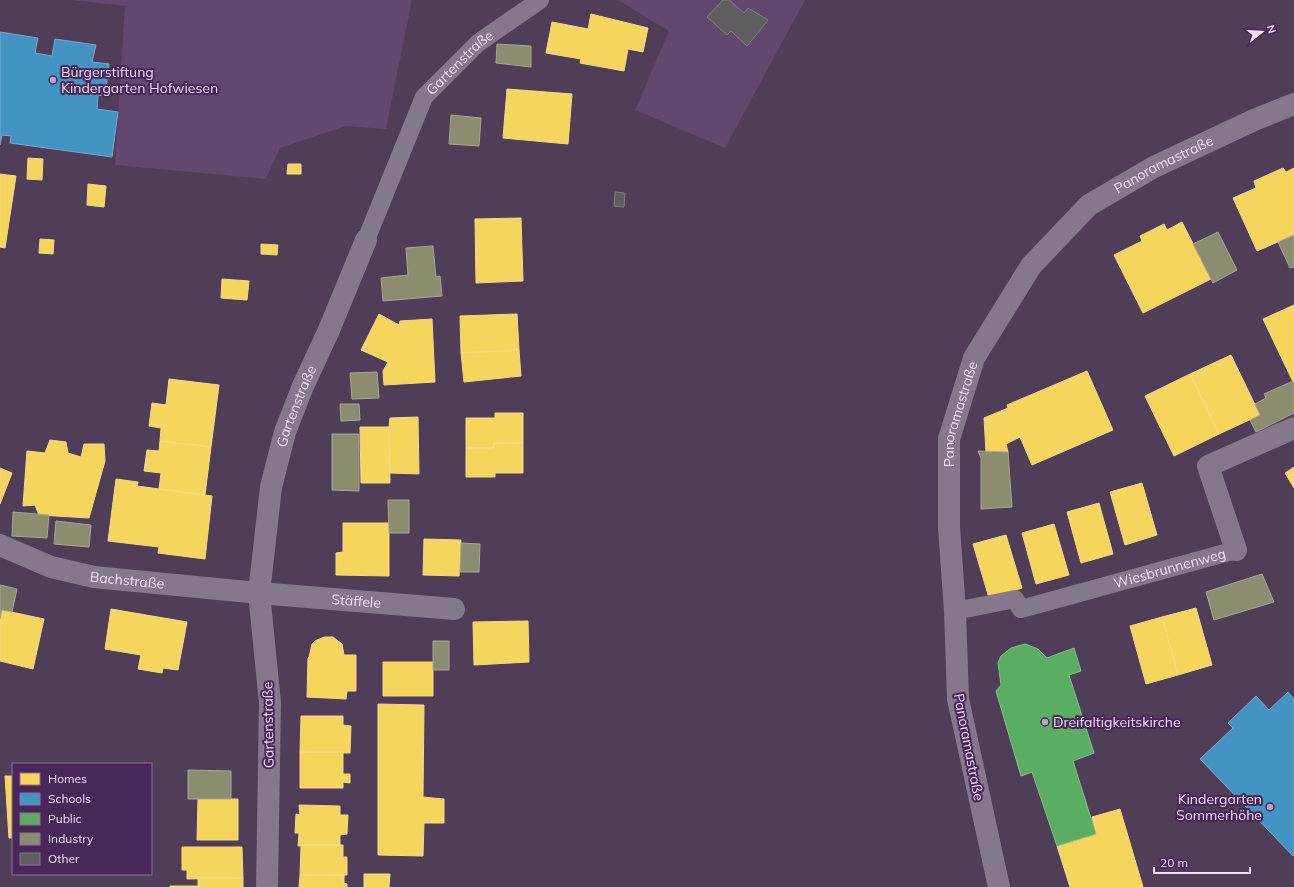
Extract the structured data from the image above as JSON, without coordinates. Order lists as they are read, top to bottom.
{
  "streets": {
    "street": [
      "Gartenstraße",
      "Panoramastraße",
      "Wiesbrunnenweg",
      "Bachstraße",
      "Stäffele"
    ]
  },
  "crossings": [
    ["Gartenstraße", "Bachstraße"],
    ["Gartenstraße", "Stäffele"],
    ["Panoramastraße", "Wiesbrunnenweg"],
    ["Bachstraße", "Stäffele"]
  ],
  "places": ["Bürgerstiftung Kindergarten Hofwiesen", "Dreifaltigkeitskirche", "Kindergarten Sommerhöhe"],
  "legend": [
    "Homes",
    "Schools",
    "Public",
    "Industry",
    "Other"
  ],
  "scale_bar": "20 m",
  "north": "right"
}
